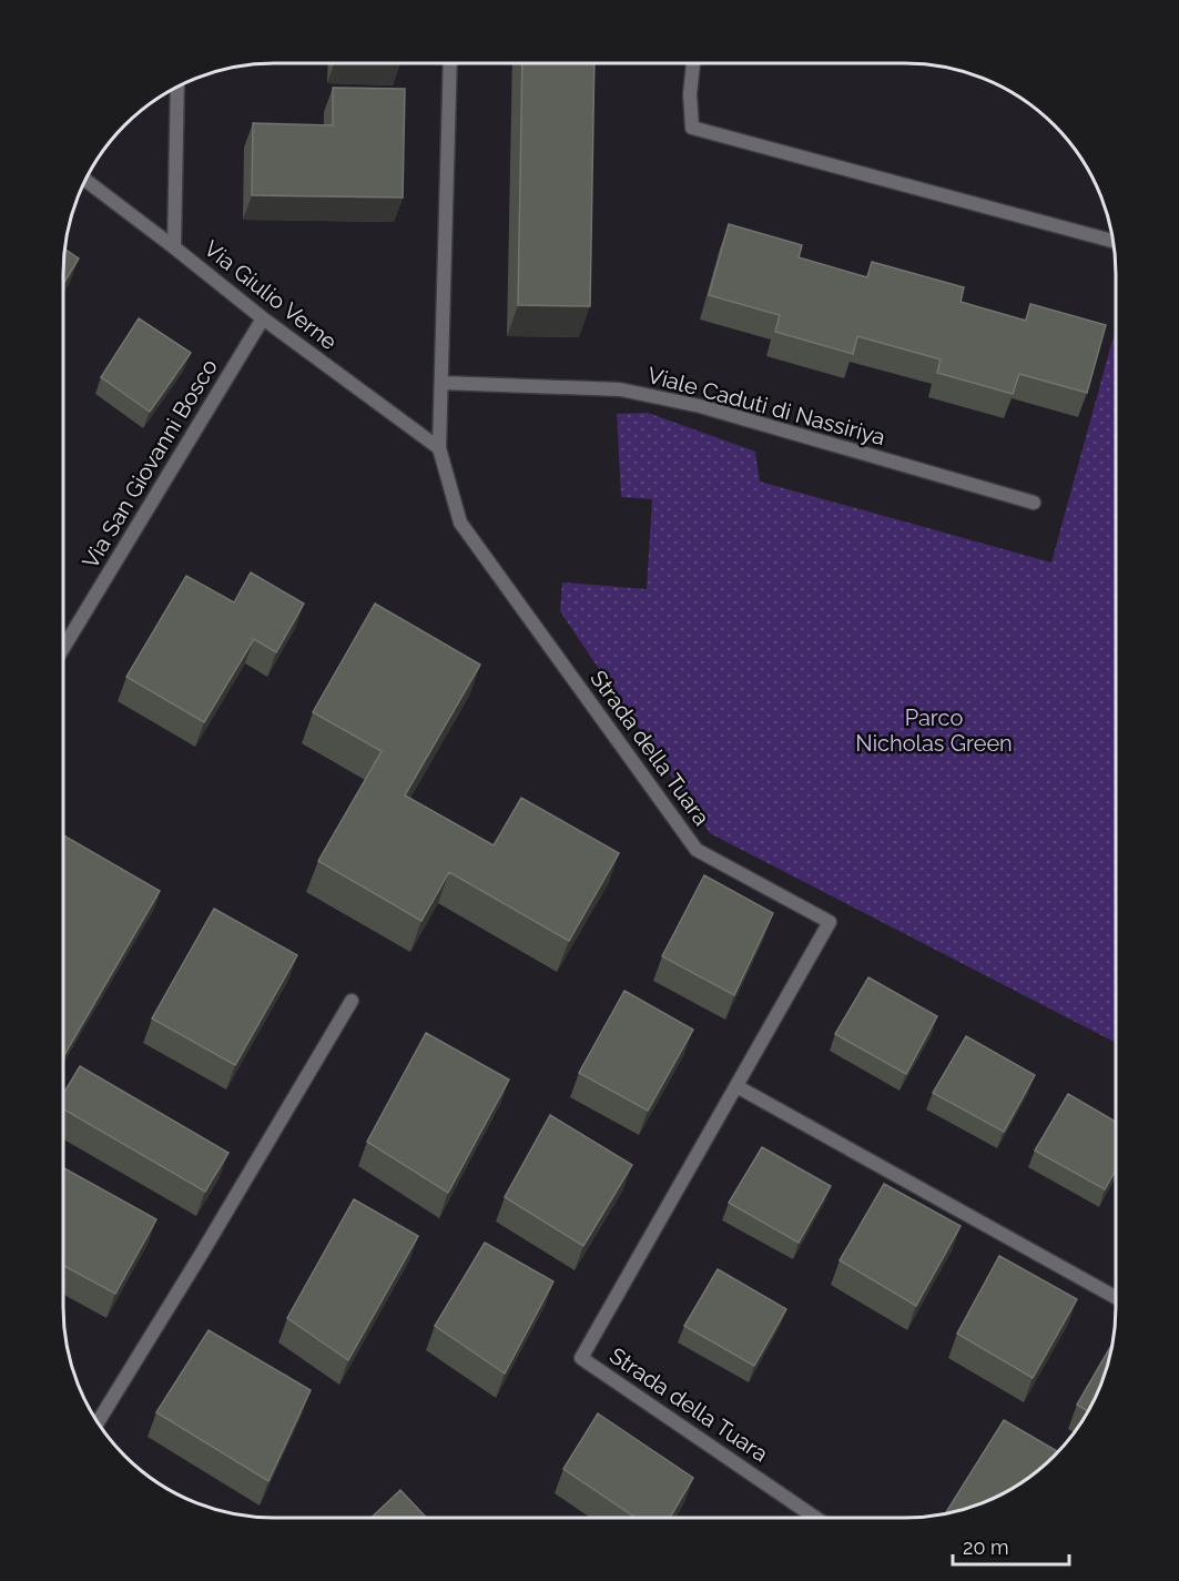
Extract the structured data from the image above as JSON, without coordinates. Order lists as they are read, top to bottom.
{
  "streets": {
    "street": [
      "Via Giulio Verne",
      "Viale Caduti di Nassiriya",
      "Via San Giovanni Bosco",
      "Strada della Tuara"
    ]
  },
  "crossings": [
    ["Via Giulio Verne", "Via San Giovanni Bosco"],
    ["Via Giulio Verne", "Strada della Tuara"]
  ],
  "parks": ["Parco Nicholas Green"],
  "scale_bar": "20 m"
}
